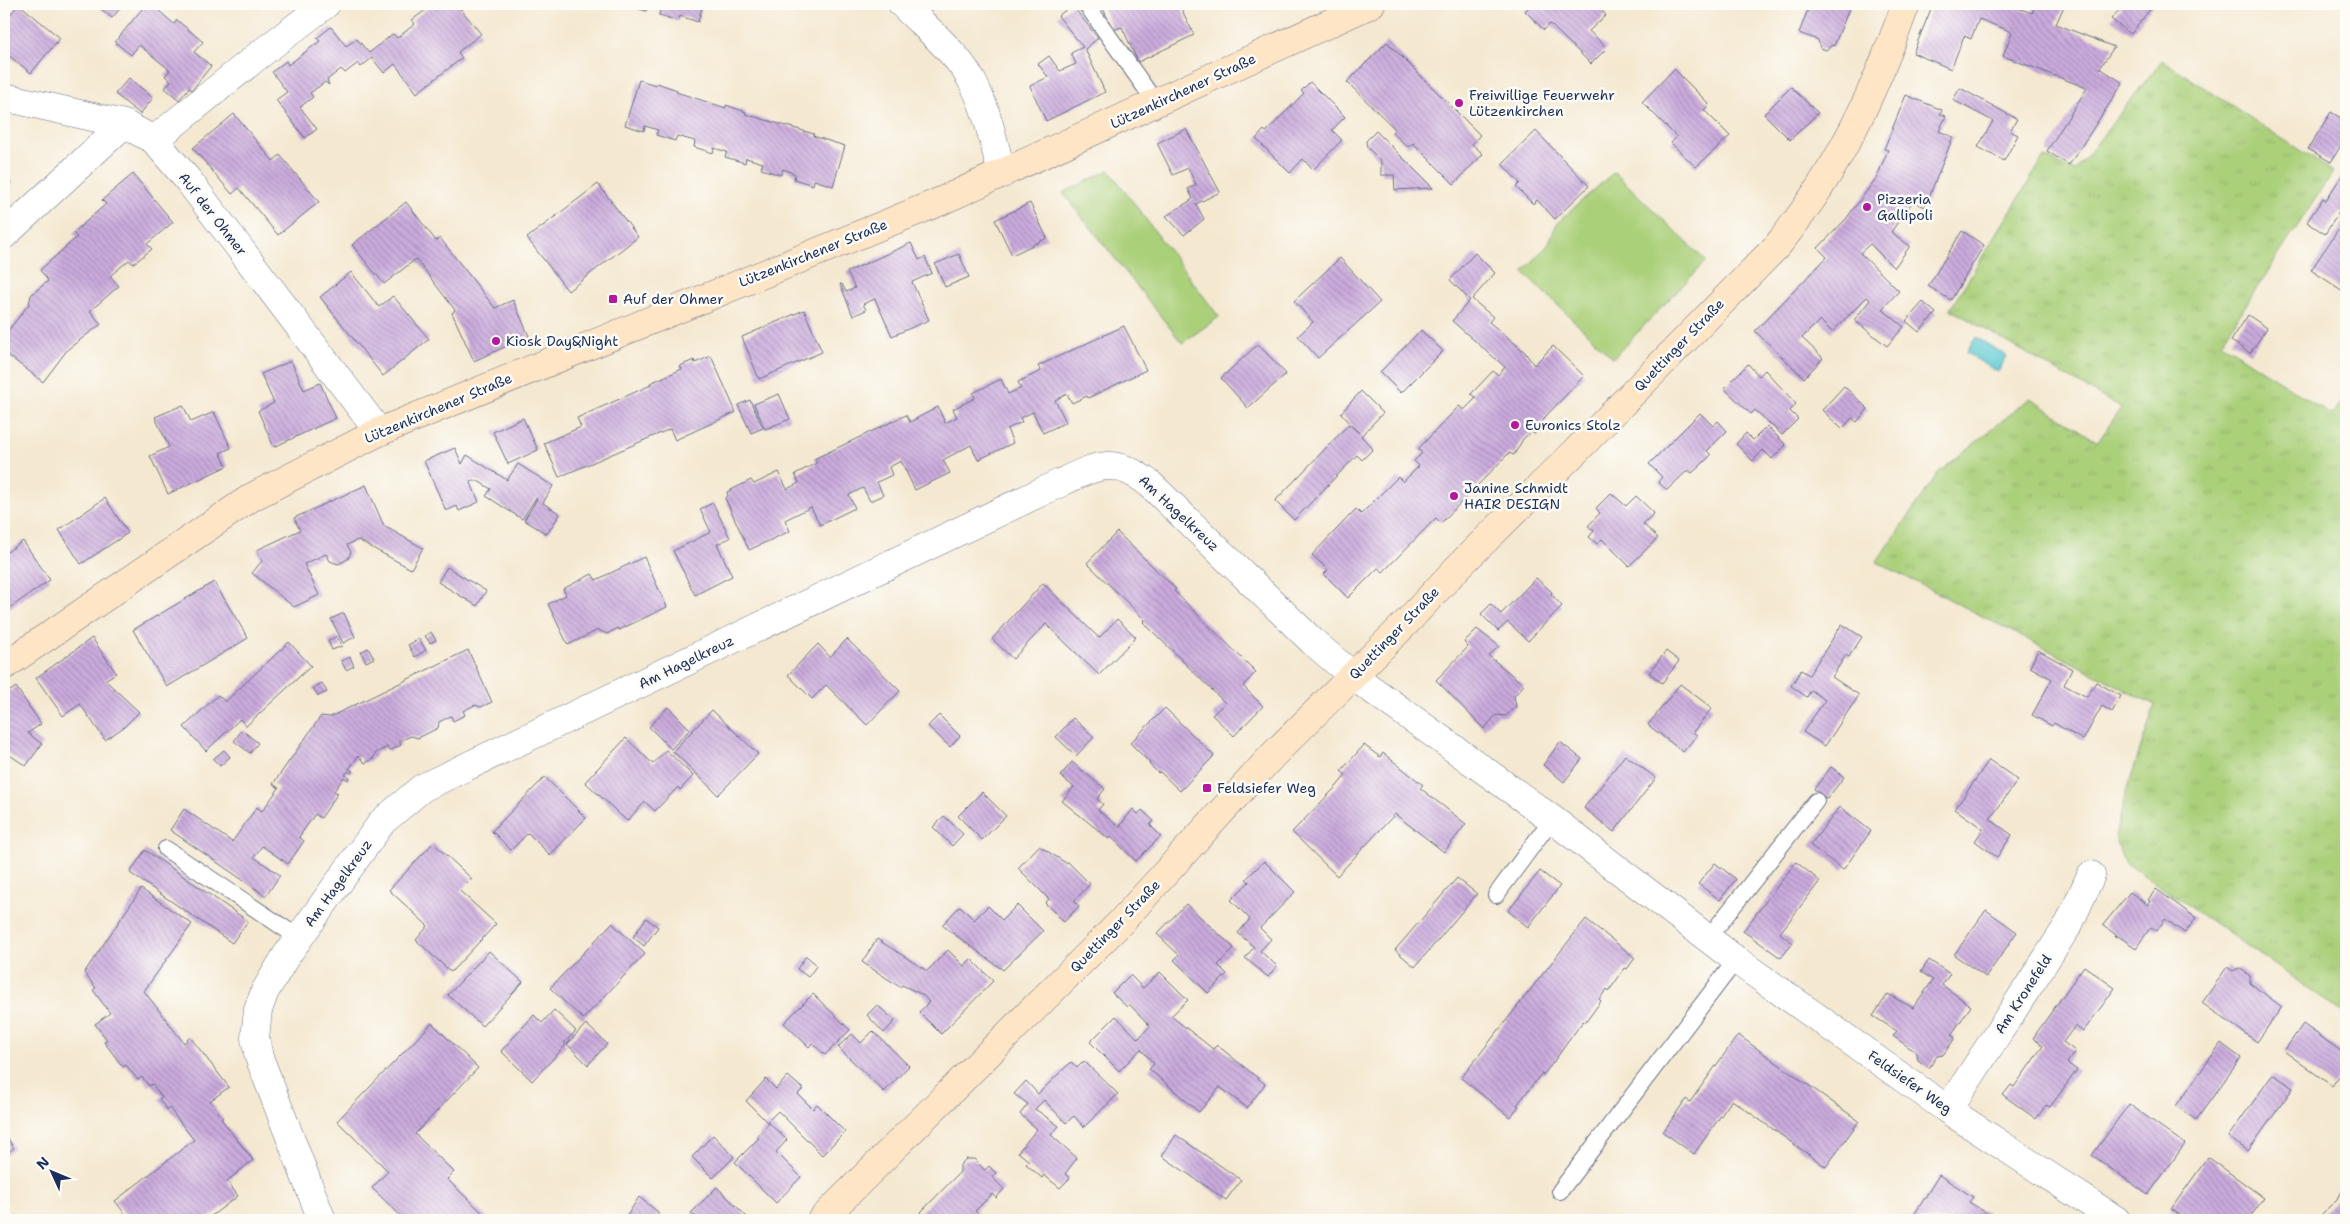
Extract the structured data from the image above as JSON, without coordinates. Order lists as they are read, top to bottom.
{
  "streets": {
    "street": [
      "Lützenkirchener Straße",
      "Auf der Ohmer",
      "Quettinger Straße",
      "Am Hagelkreuz",
      "Am Kronefeld",
      "Feldsiefer Weg"
    ]
  },
  "crossings": [
    ["Lützenkirchener Straße", "Auf der Ohmer"],
    ["Quettinger Straße", "Am Hagelkreuz"],
    ["Quettinger Straße", "Feldsiefer Weg"],
    ["Am Hagelkreuz", "Feldsiefer Weg"],
    ["Am Kronefeld", "Feldsiefer Weg"]
  ],
  "places": {
    "other": [
      "Freiwillige Feuerwehr Lützenkirchen",
      "Pizzeria Gallipoli",
      "Kiosk Day&Night",
      "Euronics Stolz",
      "Janine Schmidt HAIR DESIGN"
    ],
    "transit": ["Auf der Ohmer", "Feldsiefer Weg"]
  },
  "north": "top left"
}
